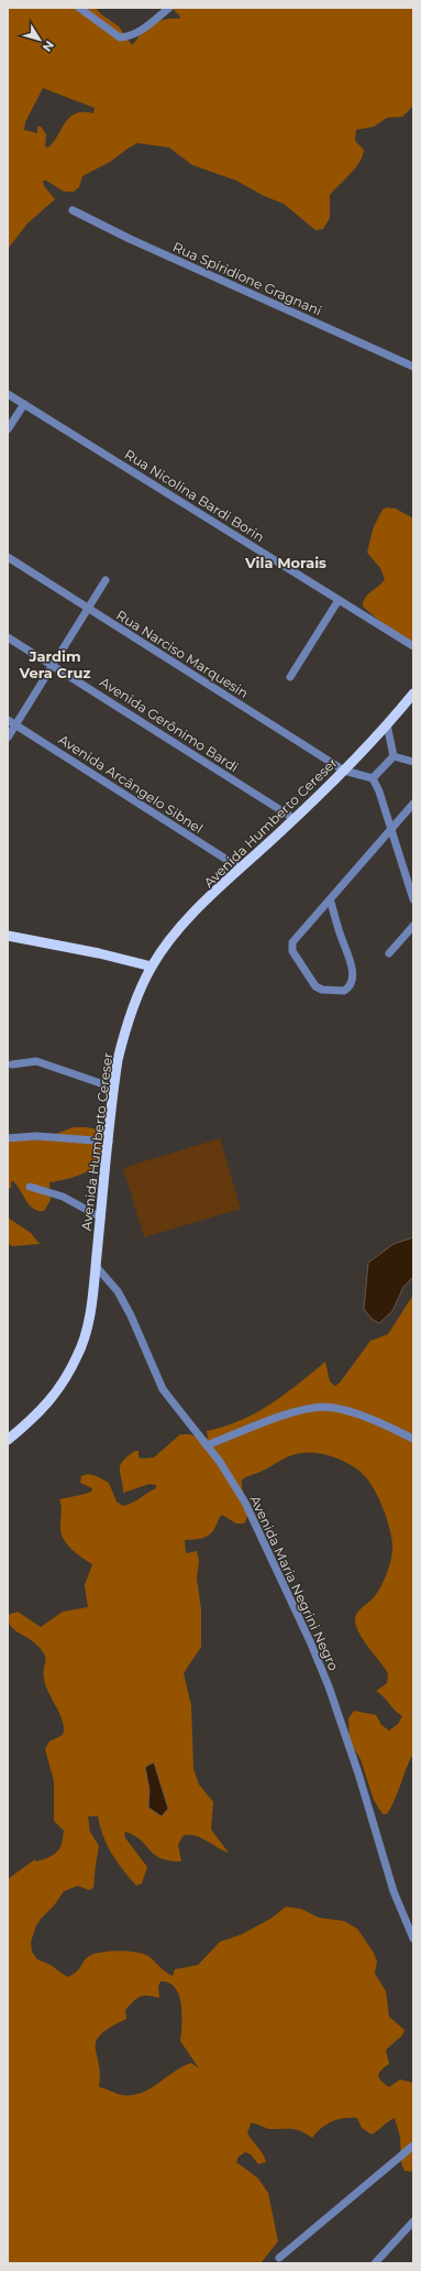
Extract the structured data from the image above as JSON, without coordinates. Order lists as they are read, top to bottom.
{
  "streets": {
    "main road": ["Avenida Humberto Cereser"],
    "street": [
      "Rua Spiridione Gragnani",
      "Rua Nicolina Bardi Borin",
      "Rua Narciso Marquesin",
      "Avenida Gerônimo Bardi",
      "Avenida Arcângelo Sibnel",
      "Avenida Maria Negrini Negro"
    ]
  },
  "crossings": [
    ["Rua Narciso Marquesin", "Avenida Humberto Cereser"],
    ["Avenida Gerônimo Bardi", "Avenida Humberto Cereser"],
    ["Avenida Arcângelo Sibnel", "Avenida Humberto Cereser"],
    ["Avenida Humberto Cereser", "Avenida Maria Negrini Negro"]
  ],
  "districts": ["Vila Morais", "Jardim Vera Cruz"],
  "north": "bottom right"
}
